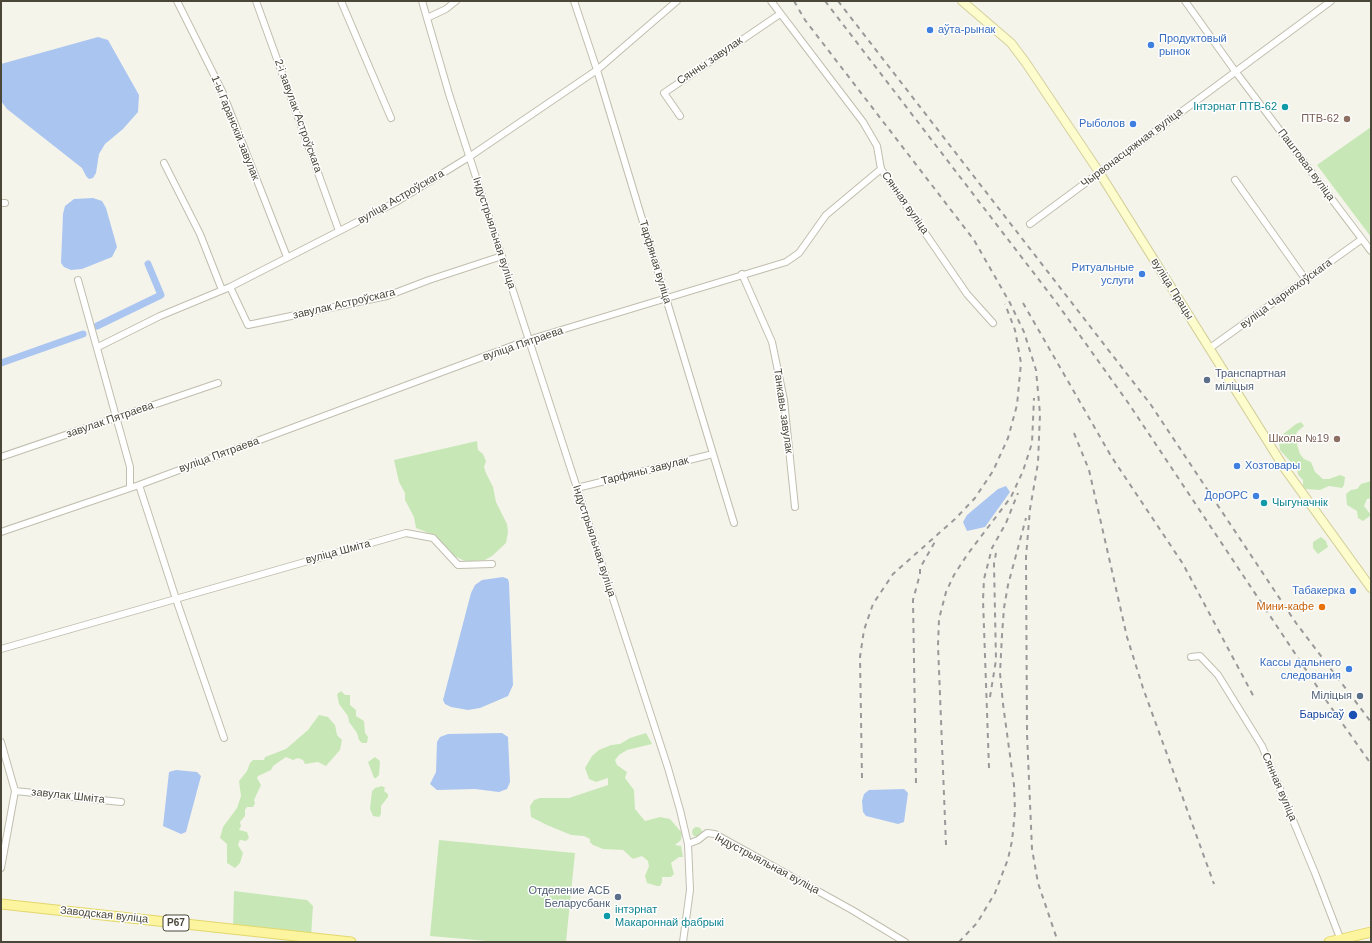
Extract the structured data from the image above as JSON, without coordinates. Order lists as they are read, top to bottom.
{
  "streets": {
    "main road": ["вуліца Працы", "Заводская вуліца", "Р67"],
    "street": [
      "Сянны завулак",
      "2-і завулак Астроўскага",
      "1-ы Гаранскій завулак",
      "Чырвонасцяжная вуліца",
      "Паштовая вуліца",
      "вуліца Астроўскага",
      "Сянная вуліца",
      "Індустрыяльная вуліца",
      "Тарфяная вуліца",
      "вуліца Чарняхоўскага",
      "завулак Астроўскага",
      "вуліца Пятраева",
      "Танкавы завулак",
      "завулак Пятраева",
      "Тарфяны завулак",
      "вуліца Шміта",
      "завулак Шміта"
    ]
  },
  "crossings": [
    ["Сянны завулак", "Сянная вуліца"],
    ["2-і завулак Астроўскага", "вуліца Астроўскага"],
    ["1-ы Гаранскій завулак", "вуліца Астроўскага"],
    ["Чырвонасцяжная вуліца", "Паштовая вуліца"],
    ["Чырвонасцяжная вуліца", "вуліца Працы"],
    ["Паштовая вуліца", "вуліца Чарняхоўскага"],
    ["вуліца Астроўскага", "Індустрыяльная вуліца"],
    ["вуліца Астроўскага", "Тарфяная вуліца"],
    ["вуліца Астроўскага", "завулак Астроўскага"],
    ["Сянная вуліца", "вуліца Пятраева"],
    ["Індустрыяльная вуліца", "завулак Астроўскага"],
    ["Індустрыяльная вуліца", "вуліца Пятраева"],
    ["Індустрыяльная вуліца", "Тарфяны завулак"],
    ["Тарфяная вуліца", "вуліца Пятраева"],
    ["Тарфяная вуліца", "Тарфяны завулак"],
    ["вуліца Працы", "вуліца Чарняхоўскага"],
    ["вуліца Пятраева", "Танкавы завулак"]
  ],
  "places": [
    "аўта-рынак",
    "Продуктовый рынок",
    "Інтэрнат ПТВ-62",
    "ПТВ-62",
    "Рыболов",
    "Ритуальные услуги",
    "Транспартная міліцыя",
    "Школа №19",
    "Хозтовары",
    "ДорОРС",
    "Чыгуначнік",
    "Табакерка",
    "Мини-кафе",
    "Кассы дальнего следования",
    "Міліцыя",
    "Барысаў",
    "Отделение АСБ Беларусбанк",
    "інтэрнат Макароннай фабрыкі"
  ]
}
